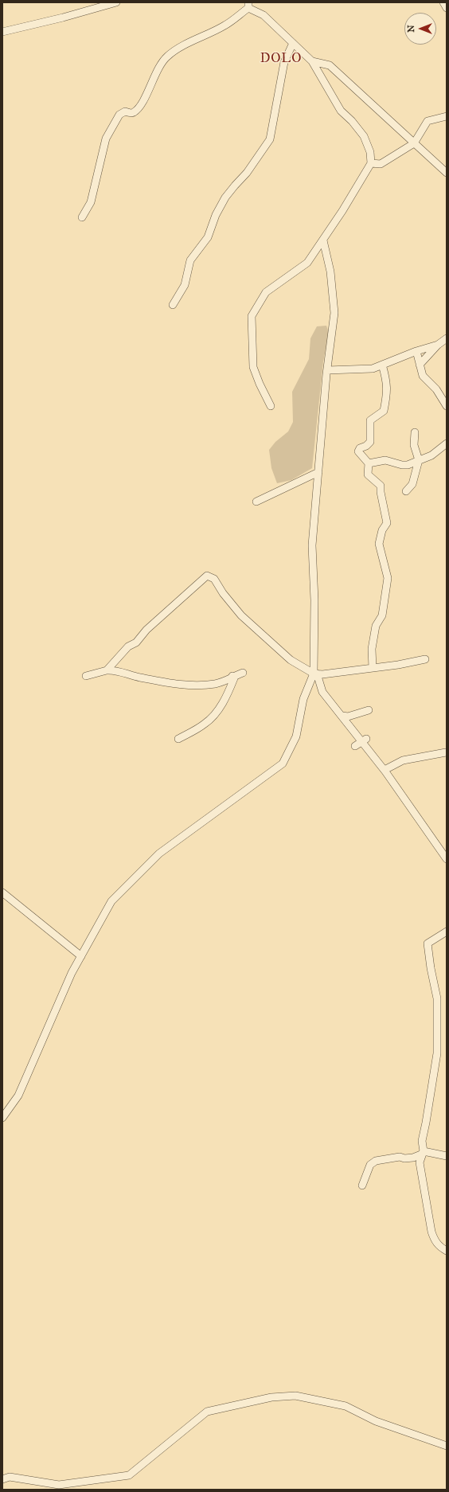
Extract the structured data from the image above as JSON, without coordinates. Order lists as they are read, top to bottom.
{
  "districts": ["DOLO"],
  "north": "left"
}
